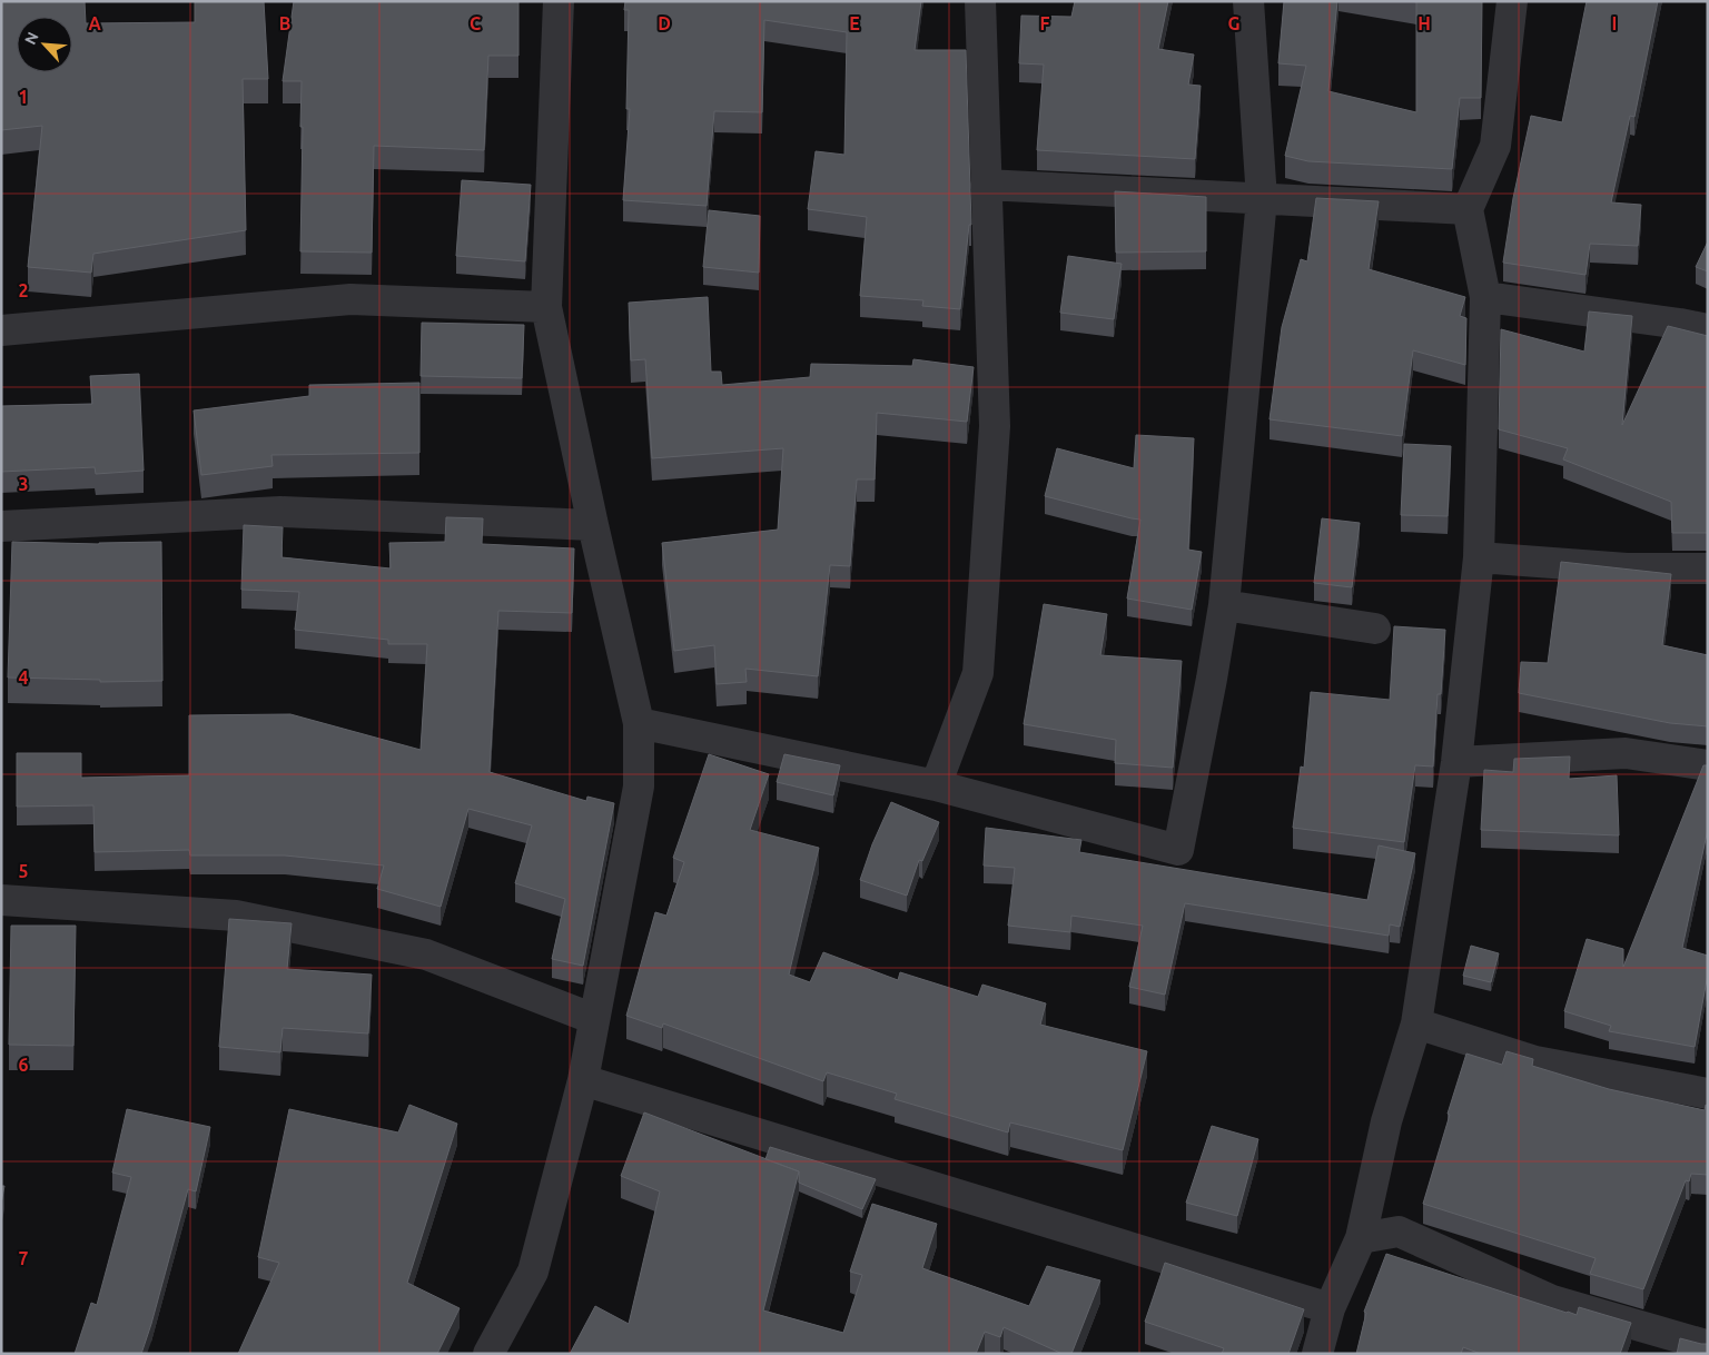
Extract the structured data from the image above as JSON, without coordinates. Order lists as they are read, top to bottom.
{
  "north": "top left",
  "grid": {
    "columns": [
      "A",
      "B",
      "C",
      "D",
      "E",
      "F",
      "G",
      "H",
      "I"
    ],
    "rows": [
      "1",
      "2",
      "3",
      "4",
      "5",
      "6",
      "7"
    ]
  }
}
